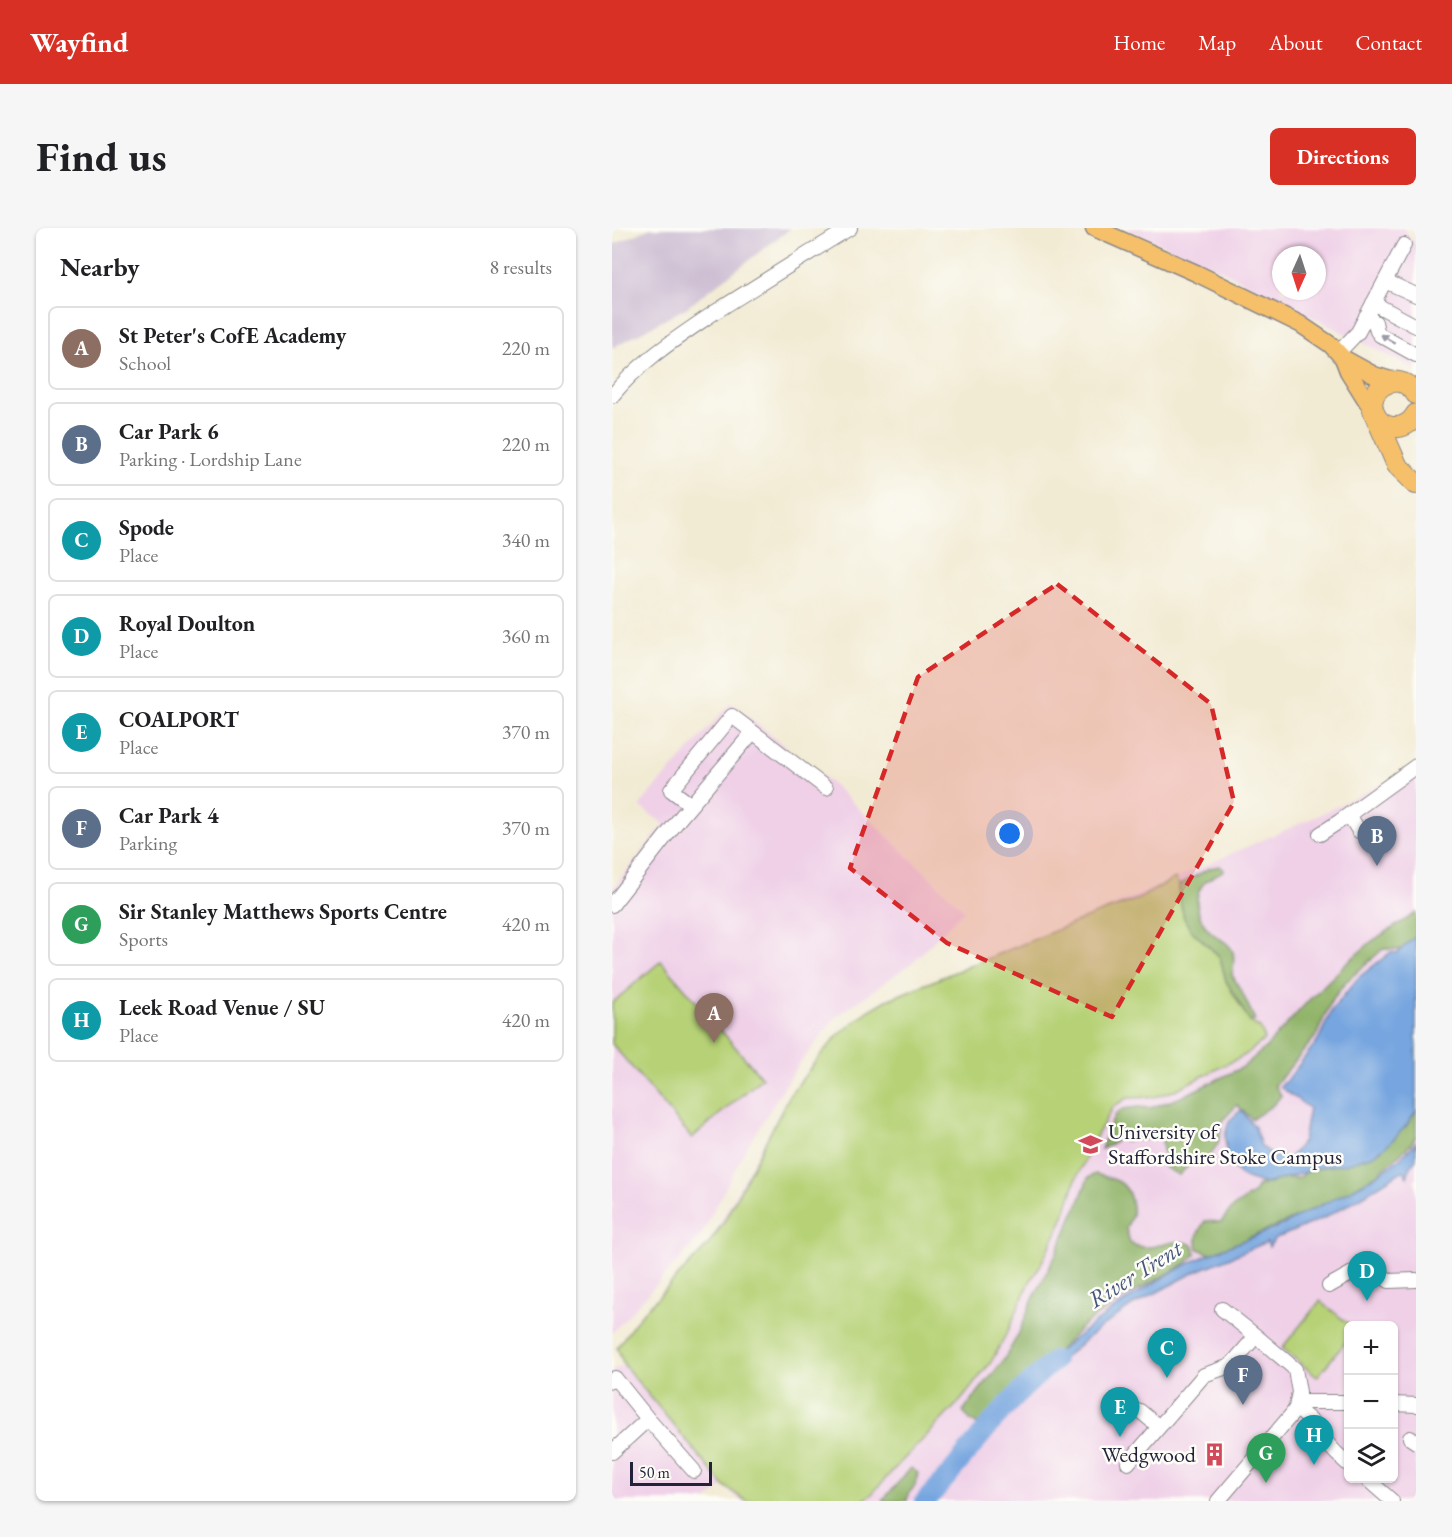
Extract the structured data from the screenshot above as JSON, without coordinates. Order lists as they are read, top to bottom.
{
  "water": ["River Trent"],
  "places": {
    "school or university": ["University of Staffordshire Stoke Campus"],
    "building": ["Wedgwood"]
  },
  "scale_bar": "50 m",
  "north": "bottom",
  "page": {
    "header": "Wayfind",
    "nav": [
      "Home",
      "Map",
      "About",
      "Contact"
    ],
    "buttons": "Directions",
    "title": "Find us",
    "heading": ["Nearby", "8 results"],
    "list": [
      {
        "mark": "A",
        "name": "St Peter's CofE Academy",
        "note": "School",
        "value": "220 m"
      },
      {
        "mark": "B",
        "name": "Car Park 6",
        "note": "Parking · Lordship Lane",
        "value": "220 m"
      },
      {
        "mark": "C",
        "name": "Spode",
        "note": "Place",
        "value": "340 m"
      },
      {
        "mark": "D",
        "name": "Royal Doulton",
        "note": "Place",
        "value": "360 m"
      },
      {
        "mark": "E",
        "name": "COALPORT",
        "note": "Place",
        "value": "370 m"
      },
      {
        "mark": "F",
        "name": "Car Park 4",
        "note": "Parking",
        "value": "370 m"
      },
      {
        "mark": "G",
        "name": "Sir Stanley Matthews Sports Centre",
        "note": "Sports",
        "value": "420 m"
      },
      {
        "mark": "H",
        "name": "Leek Road Venue / SU",
        "note": "Place",
        "value": "420 m"
      }
    ],
    "pins": [
      "B",
      "A",
      "D",
      "C",
      "F",
      "E",
      "H",
      "G"
    ],
    "map_buttons": ["+", "−"],
    "scale": "50 m"
  }
}
